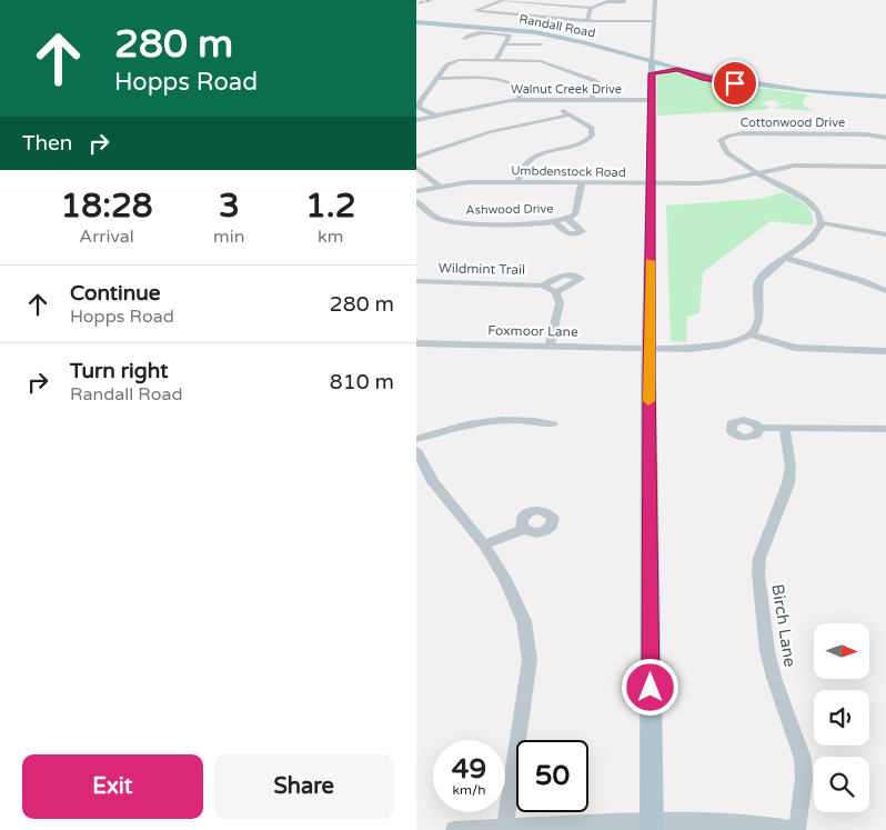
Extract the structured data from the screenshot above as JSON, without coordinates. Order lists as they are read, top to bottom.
{
  "streets": {
    "main road": ["Randall Road"],
    "street": [
      "Walnut Creek Drive",
      "Cottonwood Drive",
      "Umbdenstock Road",
      "Ashwood Drive",
      "Wildmint Trail",
      "Foxmoor Lane",
      "Birch Lane"
    ]
  },
  "crossings": [
    ["Cottonwood Drive", "Umbdenstock Road"],
    ["Umbdenstock Road", "Ashwood Drive"]
  ],
  "north": "right",
  "page": {
    "turn": ["280 m", "Hopps Road"],
    "then": "Then",
    "eta": [
      "18:28",
      "Arrival",
      "3",
      "min",
      "1.2",
      "km"
    ],
    "list": [
      {
        "name": "Continue",
        "note": "Hopps Road",
        "value": "280 m"
      },
      {
        "name": "Turn right",
        "note": "Randall Road",
        "value": "810 m"
      }
    ],
    "speed": "49 km/h",
    "limit": "50",
    "buttons": ["Exit", "Share"]
  }
}
